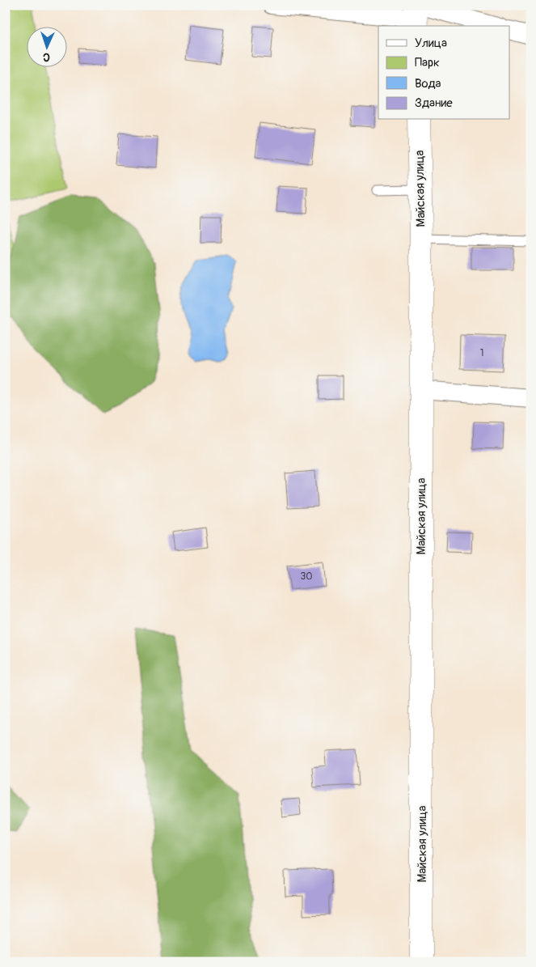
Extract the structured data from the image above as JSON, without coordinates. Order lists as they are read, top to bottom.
{
  "streets": {
    "street": ["Майская улица"]
  },
  "house_numbers": ["1", "30"],
  "legend": [
    "Улица",
    "Парк",
    "Вода",
    "Здание"
  ],
  "north": "bottom"
}
